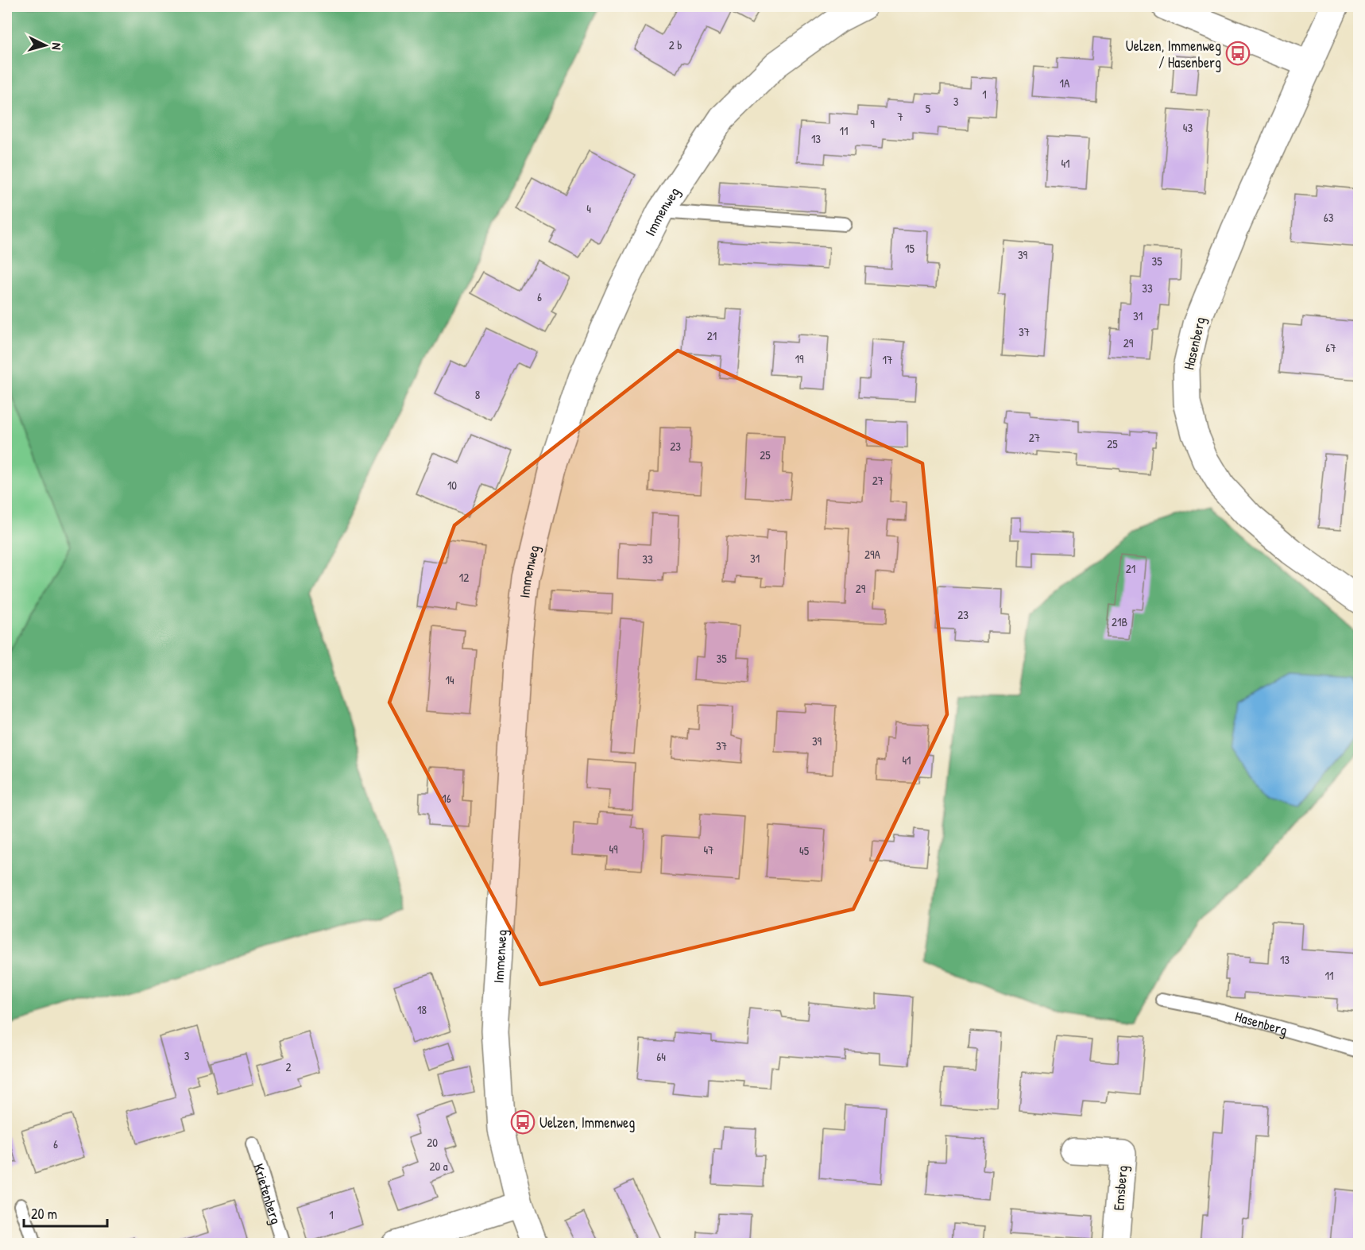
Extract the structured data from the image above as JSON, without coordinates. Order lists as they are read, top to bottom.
{
  "streets": {
    "street": ["Immenweg", "Hasenberg", "Emsberg"],
    "lane": ["Krietenberg"]
  },
  "places": {
    "bus stop": ["Uelzen, Immenweg / Hasenberg", "Uelzen, Immenweg"]
  },
  "house_numbers": [
    "2 b",
    "1A",
    "1",
    "3",
    "5",
    "7",
    "9",
    "43",
    "11",
    "13",
    "41",
    "4",
    "63",
    "15",
    "39",
    "35",
    "33",
    "6",
    "31",
    "37",
    "21",
    "29",
    "67",
    "19",
    "17",
    "8",
    "27",
    "25",
    "23",
    "25",
    "27",
    "10",
    "29A",
    "31",
    "33",
    "21",
    "12",
    "29",
    "23",
    "21B",
    "35",
    "14",
    "39",
    "37",
    "41",
    "16",
    "49",
    "47",
    "45",
    "13",
    "11",
    "18",
    "3",
    "64",
    "2",
    "20",
    "6",
    "20 a",
    "1"
  ],
  "scale_bar": "20 m",
  "north": "right"
}
